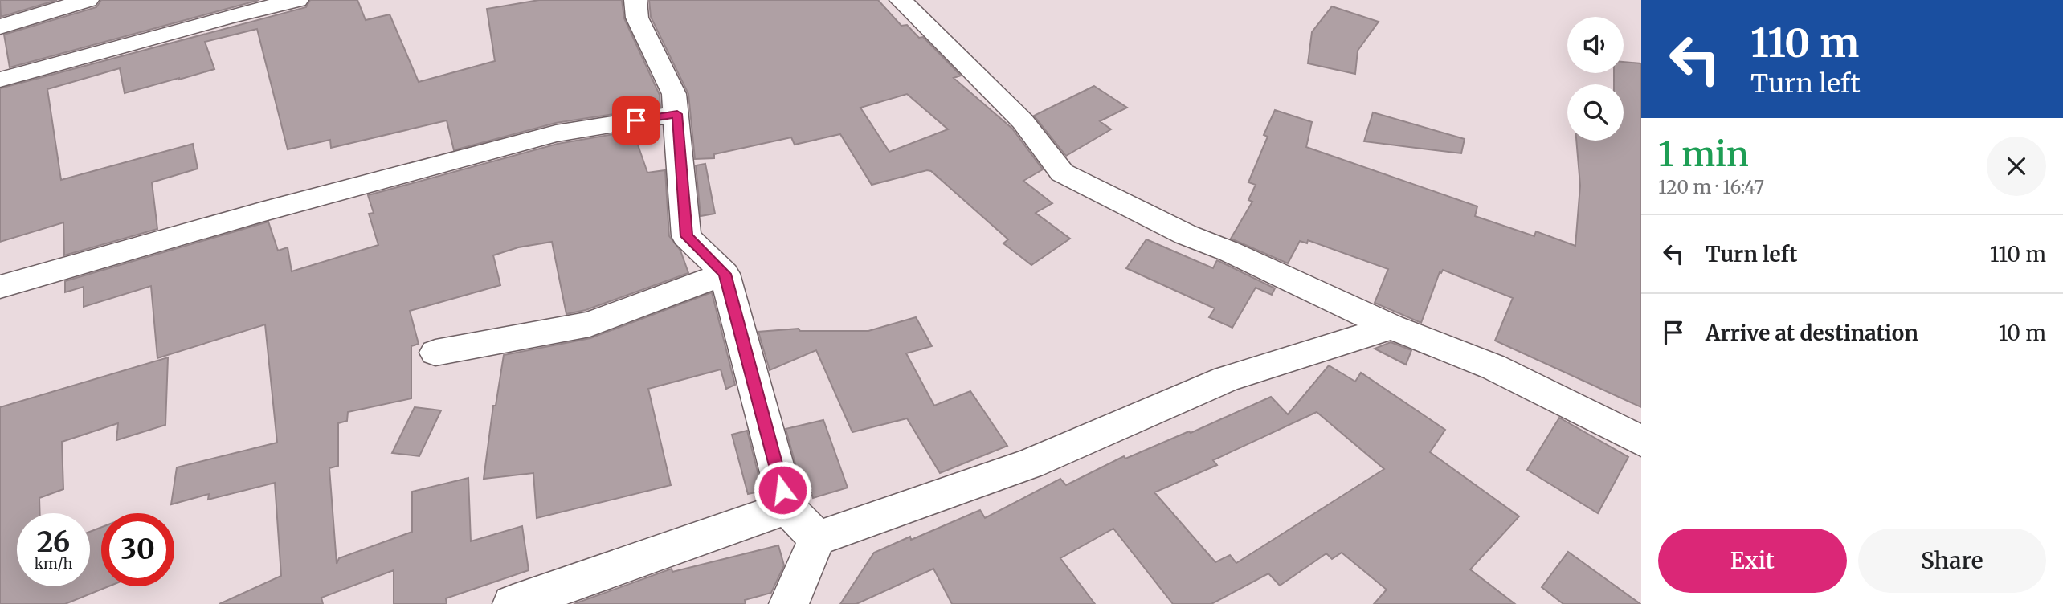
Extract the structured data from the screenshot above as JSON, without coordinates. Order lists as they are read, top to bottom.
{
  "page": {
    "turn": ["110 m", "Turn left"],
    "heading": ["1 min", "120 m · 16:47"],
    "list": [
      {
        "name": "Turn left",
        "value": "110 m"
      },
      {
        "name": "Arrive at destination",
        "value": "10 m"
      }
    ],
    "speed": "26 km/h",
    "limit": "30",
    "buttons": ["Exit", "Share"]
  }
}
